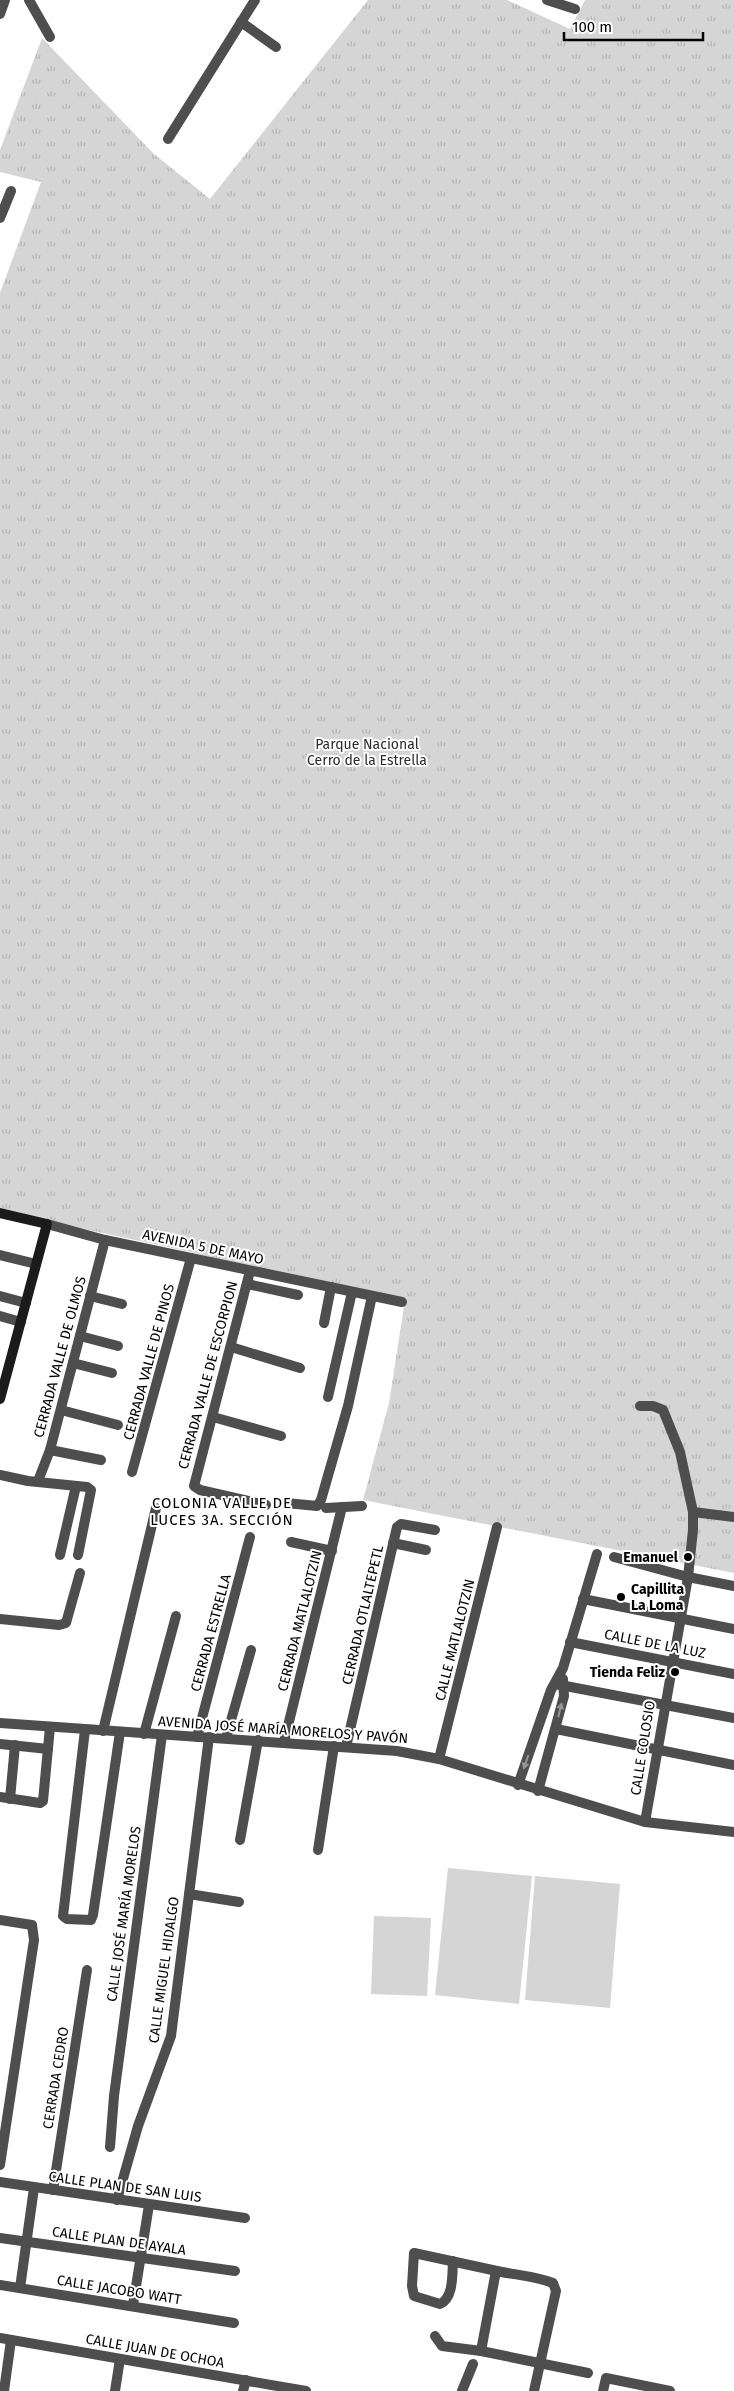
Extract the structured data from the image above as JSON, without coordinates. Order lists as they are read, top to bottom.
{
  "streets": {
    "street": [
      "AVENIDA 5 DE MAYO",
      "CERRADA VALLE DE OLMOS",
      "CERRADA VALLE DE PINOS",
      "CERRADA VALLE DE ESCORPION",
      "CERRADA OTLALTEPETL",
      "CERRADA MATLALOTZIN",
      "CERRADA ESTRELLA",
      "CALLE MATLALOTZIN",
      "CALLE DE LA LUZ",
      "AVENIDA JOSÉ MARÍA MORELOS Y PAVÓN",
      "CALLE COLOSIO",
      "CALLE JOSÉ MARÍA MORELOS",
      "CALLE MIGUEL HIDALGO",
      "CERRADA CEDRO",
      "CALLE PLAN DE SAN LUIS",
      "CALLE PLAN DE AYALA",
      "CALLE JACOBO WATT",
      "CALLE JUAN DE OCHOA"
    ]
  },
  "crossings": [
    ["AVENIDA 5 DE MAYO", "CERRADA VALLE DE OLMOS"],
    ["AVENIDA 5 DE MAYO", "CERRADA VALLE DE PINOS"],
    ["AVENIDA 5 DE MAYO", "CERRADA VALLE DE ESCORPION"],
    ["CERRADA OTLALTEPETL", "AVENIDA JOSÉ MARÍA MORELOS Y PAVÓN"],
    ["CERRADA MATLALOTZIN", "AVENIDA JOSÉ MARÍA MORELOS Y PAVÓN"],
    ["CERRADA ESTRELLA", "AVENIDA JOSÉ MARÍA MORELOS Y PAVÓN"],
    ["CALLE MATLALOTZIN", "AVENIDA JOSÉ MARÍA MORELOS Y PAVÓN"],
    ["CALLE DE LA LUZ", "CALLE COLOSIO"],
    ["AVENIDA JOSÉ MARÍA MORELOS Y PAVÓN", "CALLE COLOSIO"],
    ["AVENIDA JOSÉ MARÍA MORELOS Y PAVÓN", "CALLE JOSÉ MARÍA MORELOS"],
    ["AVENIDA JOSÉ MARÍA MORELOS Y PAVÓN", "CALLE MIGUEL HIDALGO"],
    ["CALLE MIGUEL HIDALGO", "CALLE PLAN DE SAN LUIS"],
    ["CERRADA CEDRO", "CALLE PLAN DE SAN LUIS"]
  ],
  "districts": ["COLONIA VALLE DE LUCES 3A. SECCIÓN"],
  "parks": ["Parque Nacional Cerro de la Estrella"],
  "places": ["Emanuel", "Capillita La Loma", "Tienda Feliz"],
  "scale_bar": "100 m"
}
